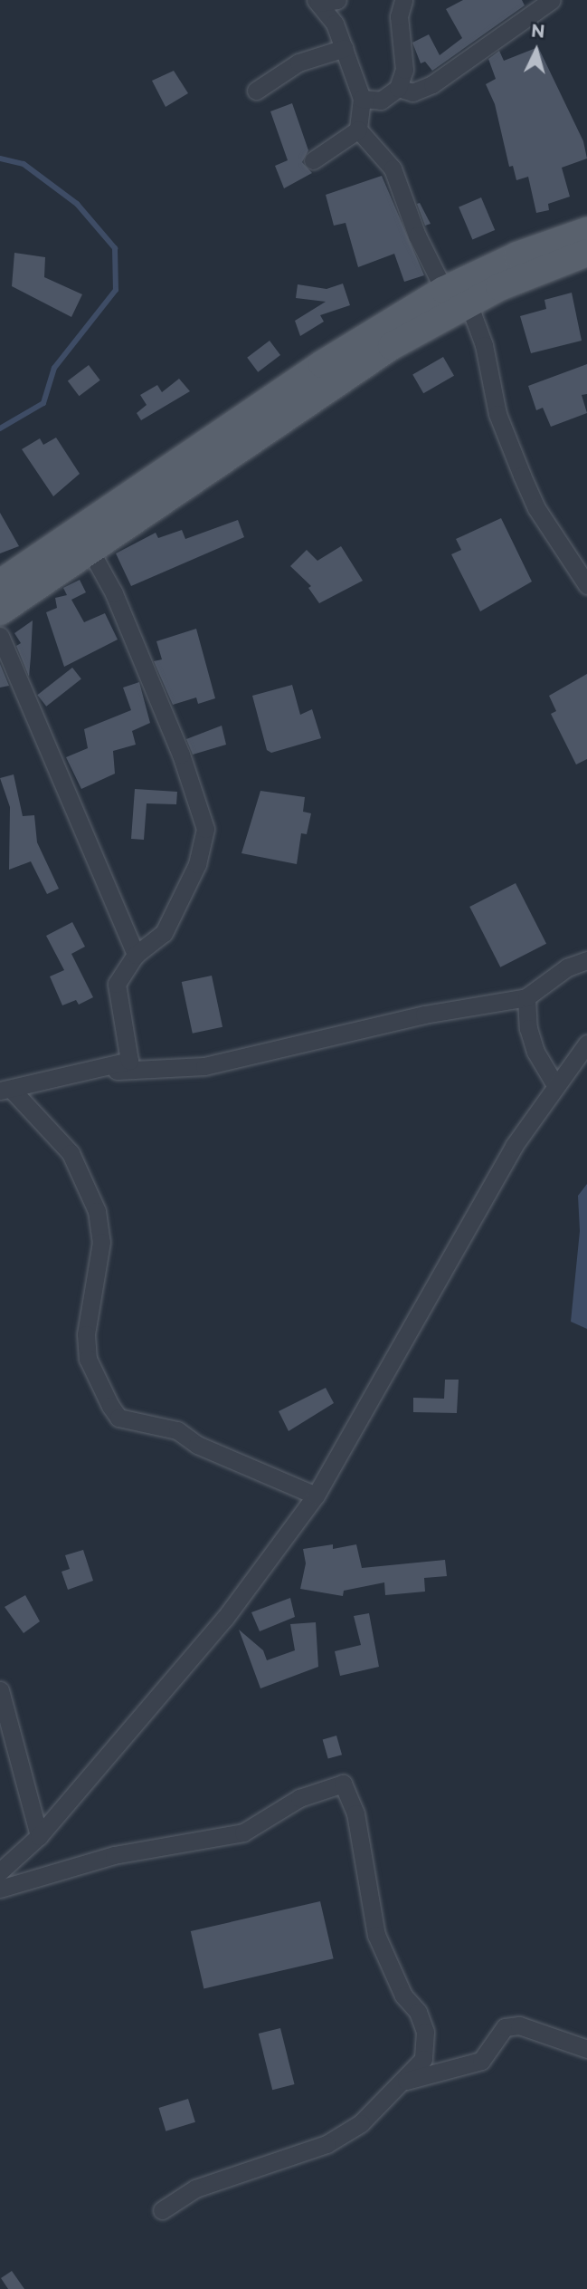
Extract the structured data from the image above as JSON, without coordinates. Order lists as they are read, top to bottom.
{
  "north": "top"
}
